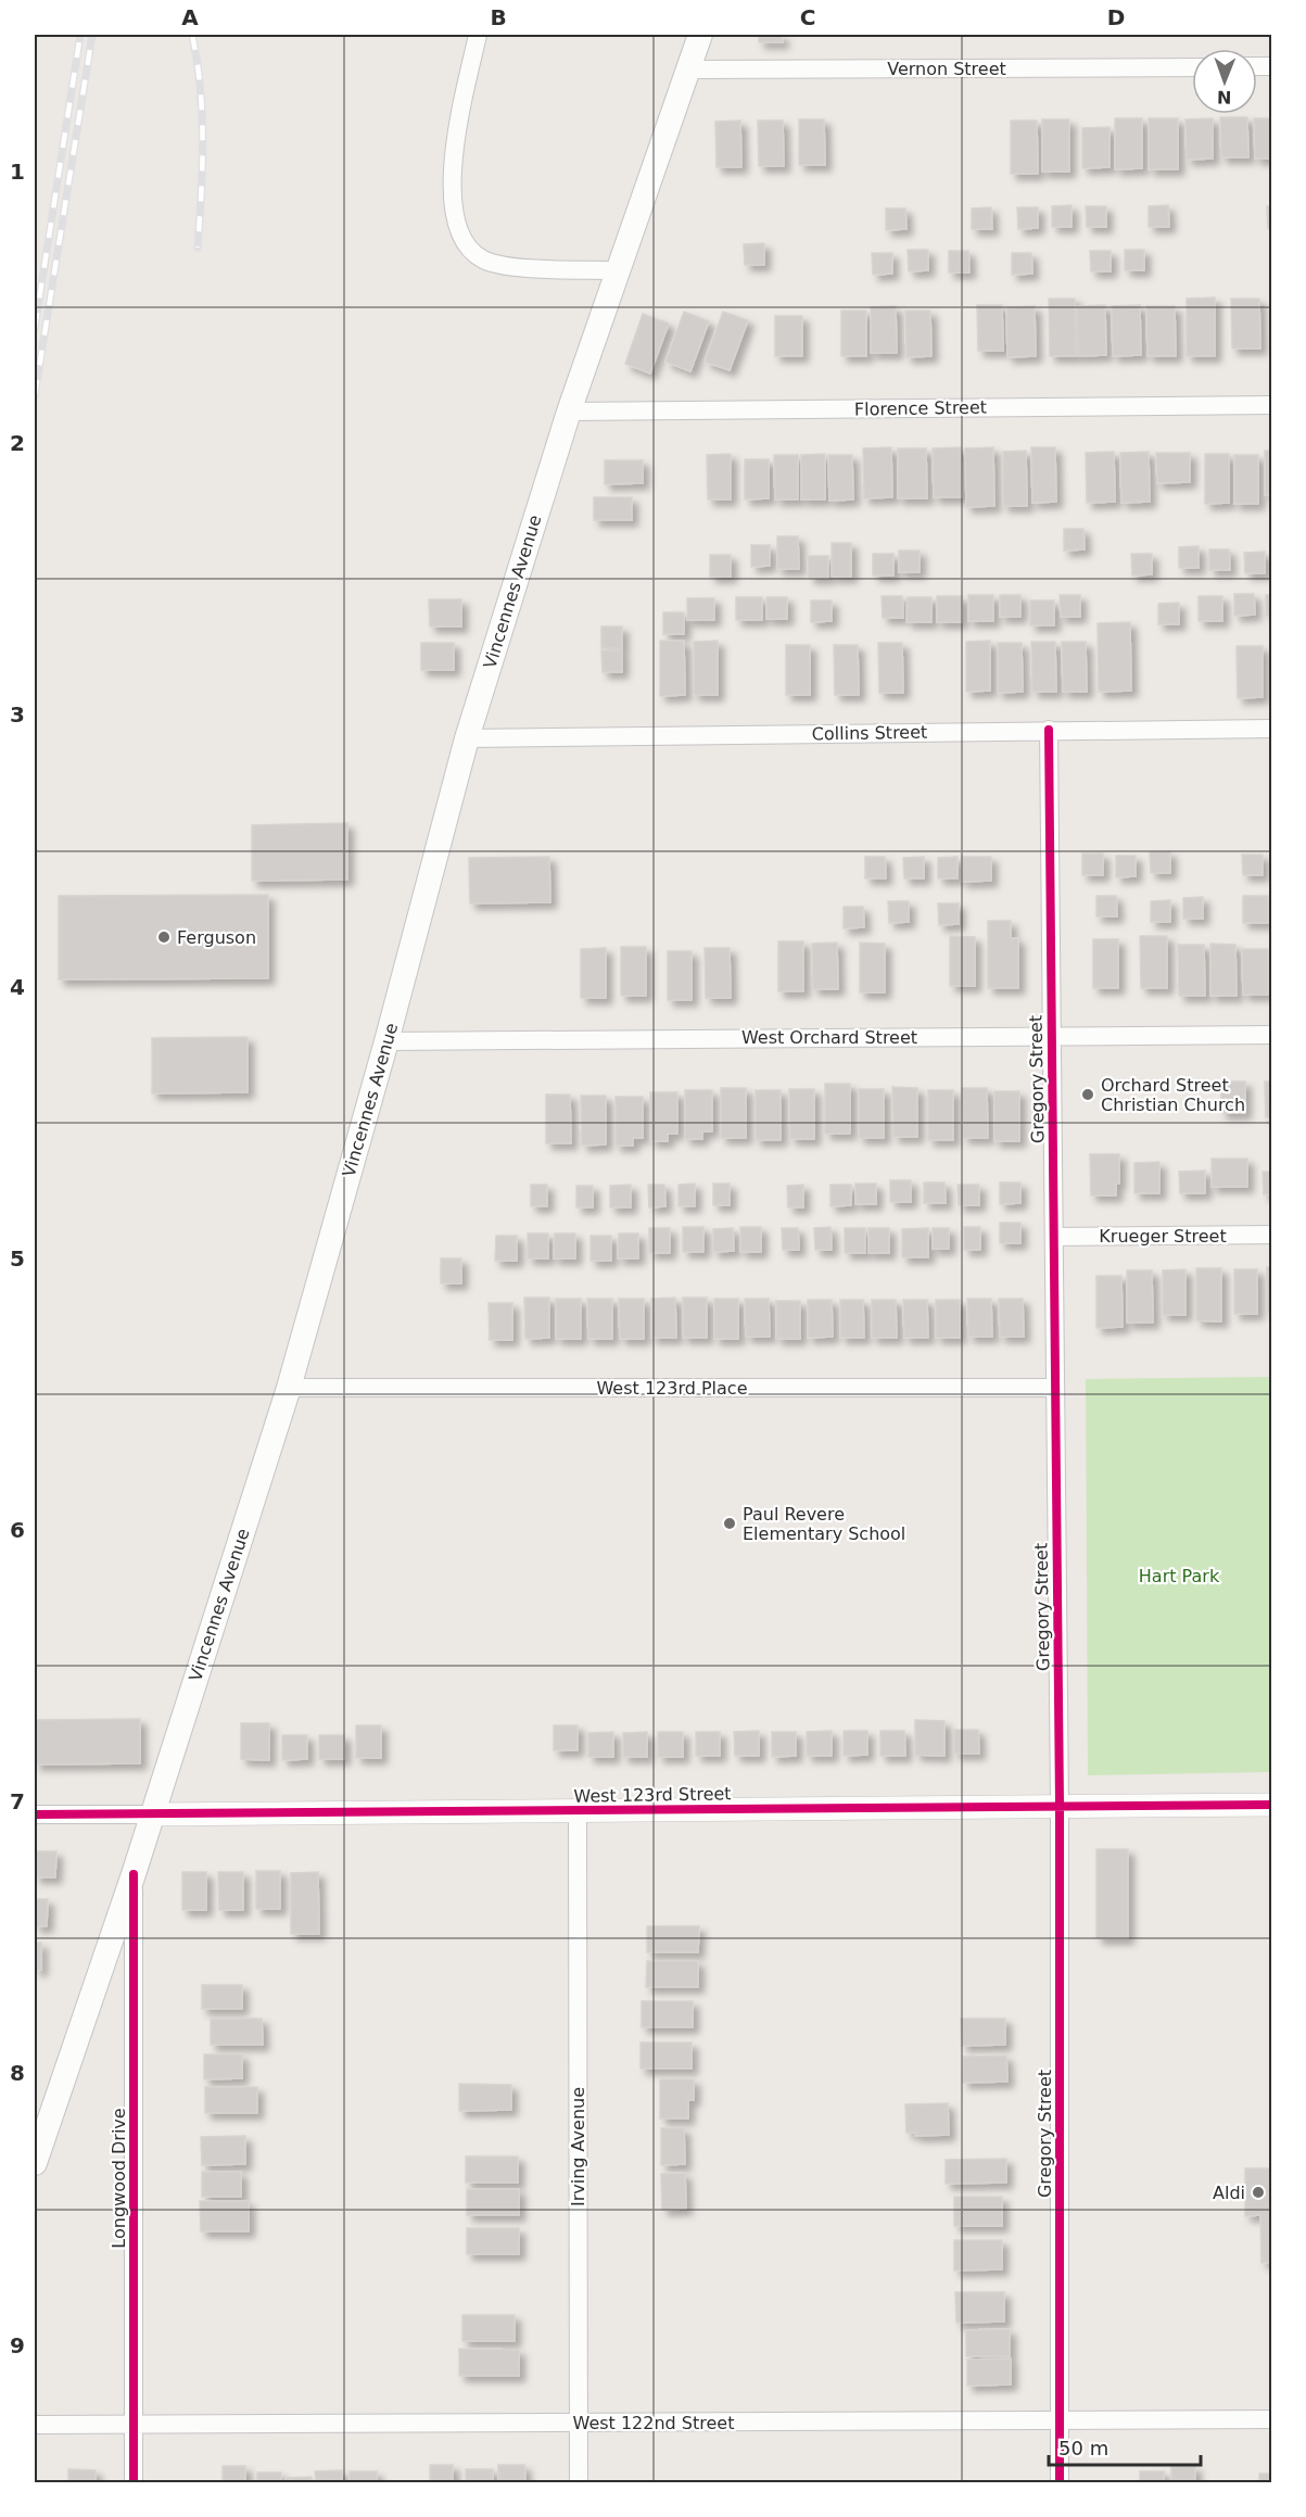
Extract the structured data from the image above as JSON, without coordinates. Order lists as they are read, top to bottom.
{
  "streets": {
    "main road": ["Vincennes Avenue"],
    "street": [
      "Vernon Street",
      "Florence Street",
      "Collins Street",
      "West Orchard Street",
      "Gregory Street",
      "Krueger Street",
      "West 123rd Place",
      "West 123rd Street",
      "Irving Avenue",
      "Longwood Drive",
      "West 122nd Street"
    ]
  },
  "crossings": [
    ["Vernon Street", "Vincennes Avenue"],
    ["Florence Street", "Vincennes Avenue"],
    ["Vincennes Avenue", "Collins Street"],
    ["Vincennes Avenue", "West Orchard Street"],
    ["Vincennes Avenue", "West 123rd Place"],
    ["Vincennes Avenue", "West 123rd Street"],
    ["Vincennes Avenue", "Longwood Drive"],
    ["Collins Street", "Gregory Street"],
    ["West Orchard Street", "Gregory Street"],
    ["Gregory Street", "Krueger Street"],
    ["Gregory Street", "West 123rd Place"],
    ["Gregory Street", "West 123rd Street"],
    ["Gregory Street", "West 122nd Street"],
    ["West 123rd Street", "Irving Avenue"],
    ["Irving Avenue", "West 122nd Street"],
    ["Longwood Drive", "West 122nd Street"]
  ],
  "parks": ["Hart Park"],
  "places": [
    "Ferguson",
    "Orchard Street Christian Church",
    "Paul Revere Elementary School",
    "Aldi"
  ],
  "scale_bar": "50 m",
  "north": "bottom",
  "grid": {
    "columns": [
      "A",
      "B",
      "C",
      "D"
    ],
    "rows": [
      "1",
      "2",
      "3",
      "4",
      "5",
      "6",
      "7",
      "8",
      "9"
    ]
  }
}
